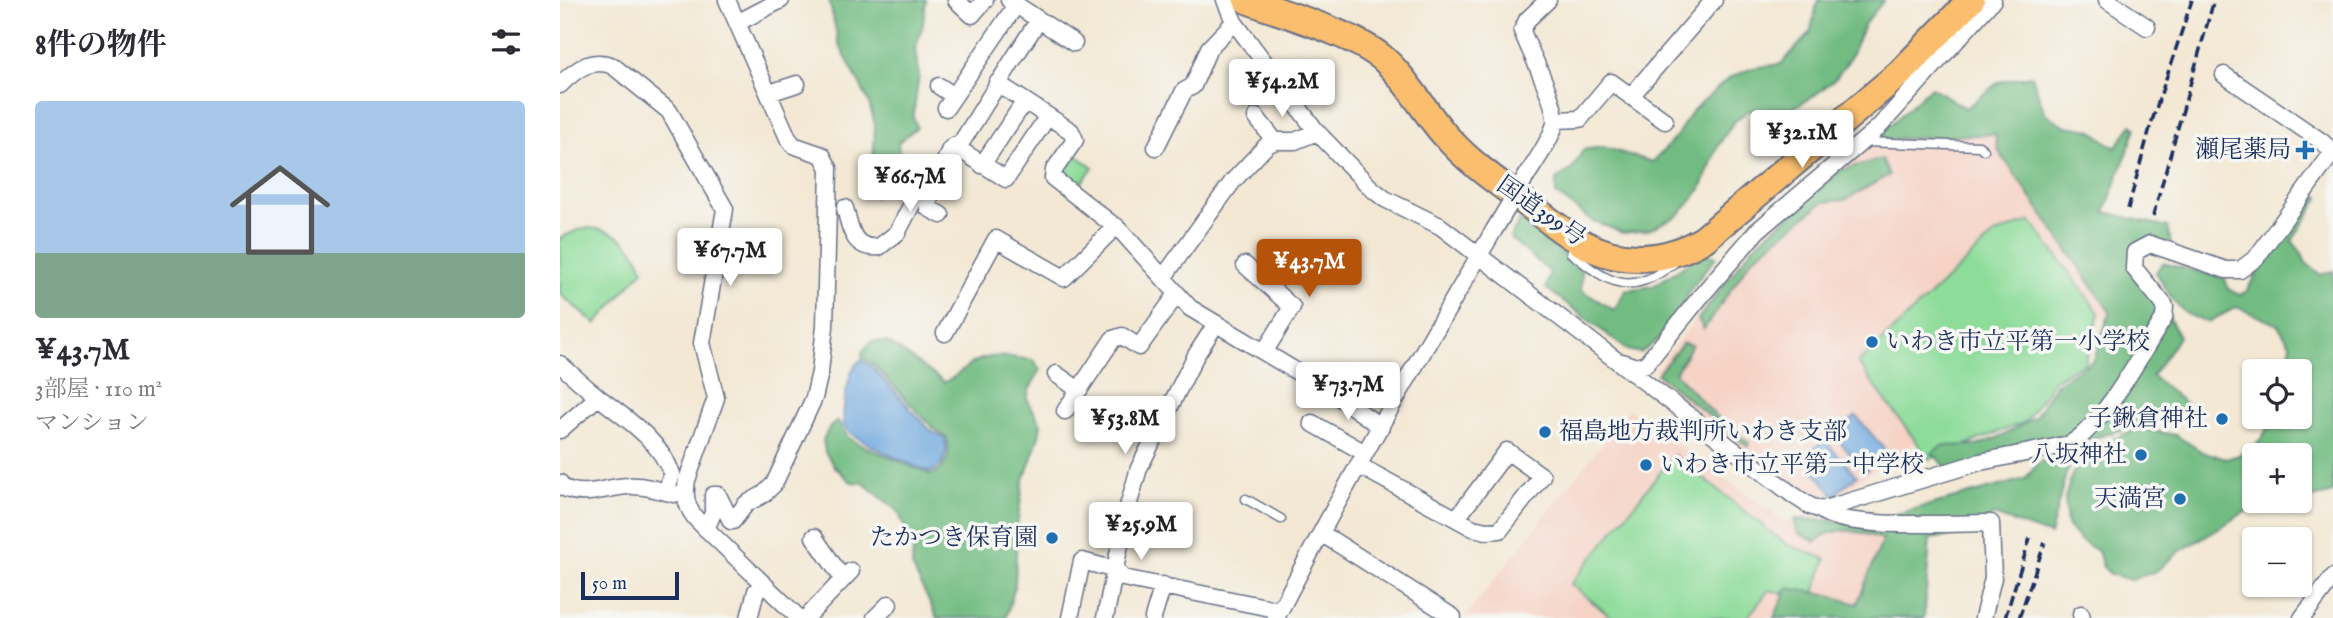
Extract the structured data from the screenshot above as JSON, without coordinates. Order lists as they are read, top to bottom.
{
  "streets": {
    "highway": ["国道399号"]
  },
  "places": {
    "health": ["瀬尾薬局"],
    "other": [
      "いわき市立平第一小学校",
      "子鍬倉神社",
      "福島地方裁判所いわき支部",
      "八坂神社",
      "いわき市立平第一中学校",
      "天満宮",
      "たかつき保育園"
    ]
  },
  "scale_bar": "50 m",
  "page": {
    "heading": "8件の物件",
    "price": [
      "¥54.2M",
      "¥32.1M",
      "¥66.7M",
      "¥67.7M",
      "¥43.7M",
      "¥73.7M",
      "¥53.8M",
      "¥25.9M"
    ],
    "list": [
      {
        "name": "¥43.7M",
        "note": "3部屋 · 110 m² · マンション"
      }
    ],
    "map_buttons": ["+", "−"],
    "scale": "50 m"
  }
}
